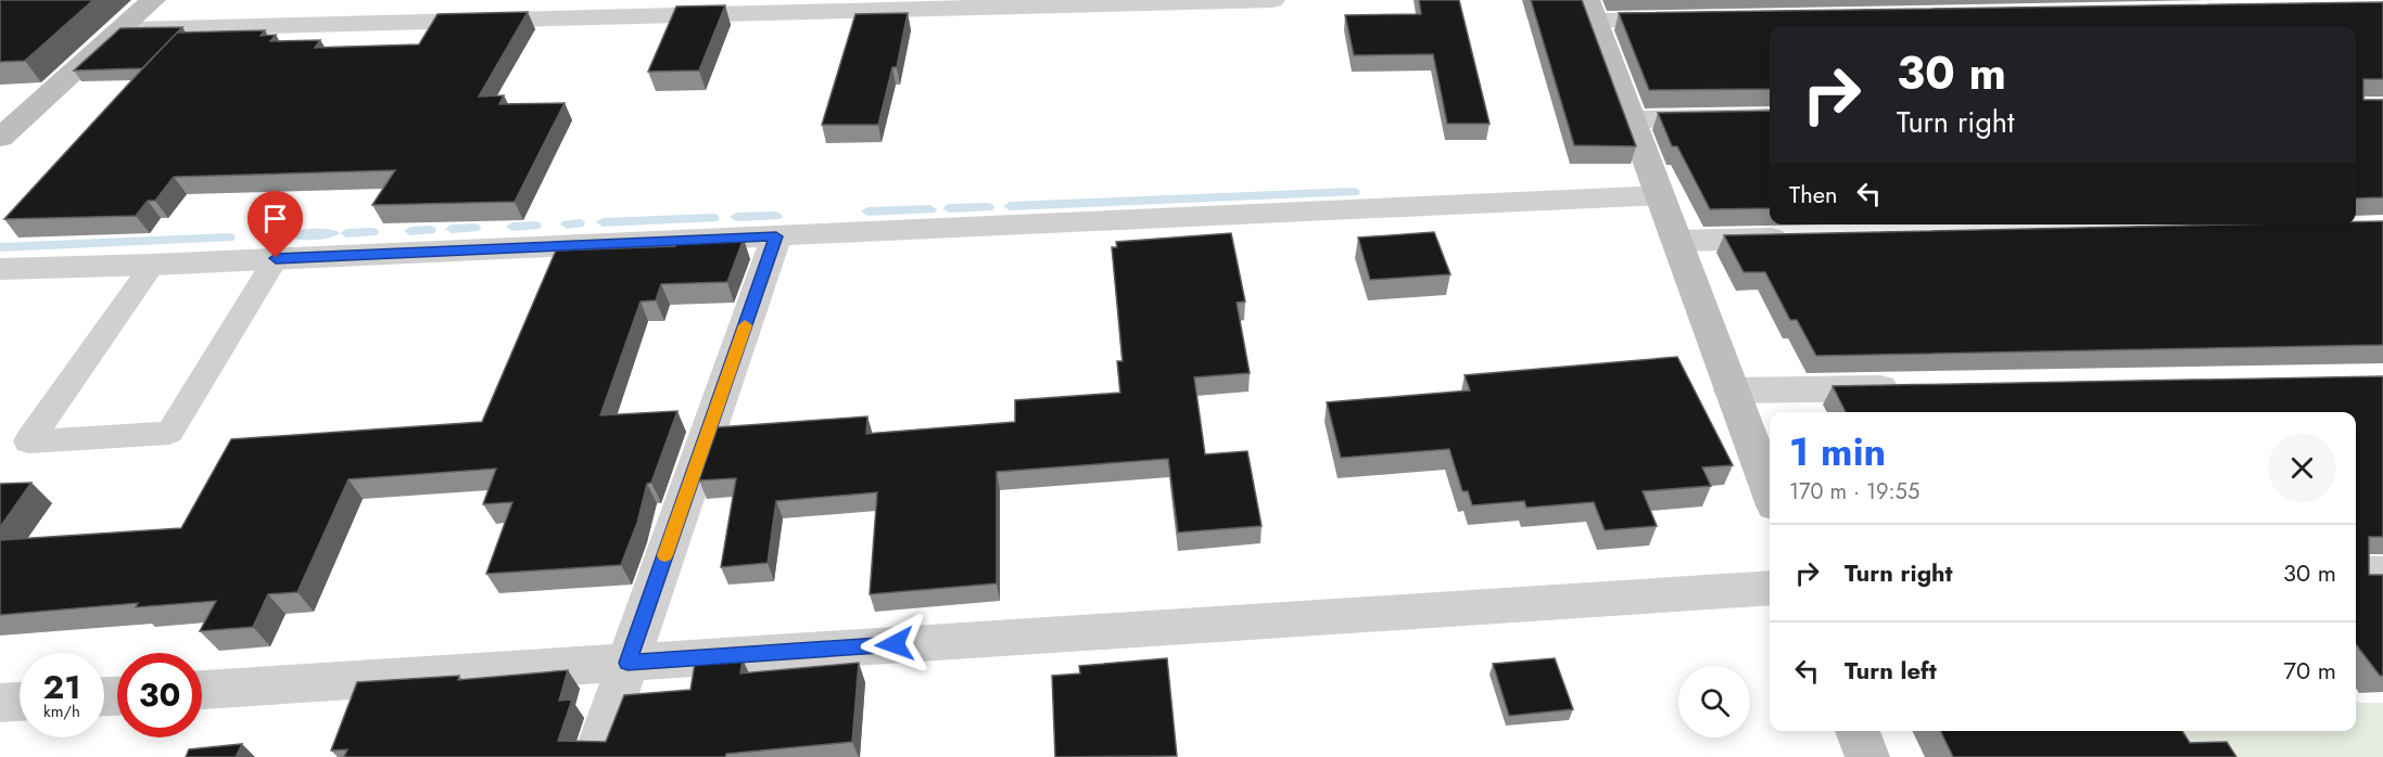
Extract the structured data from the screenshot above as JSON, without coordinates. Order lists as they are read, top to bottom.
{
  "page": {
    "turn": ["30 m", "Turn right"],
    "then": "Then",
    "heading": ["1 min", "170 m · 19:55"],
    "list": [
      {
        "name": "Turn right",
        "value": "30 m"
      },
      {
        "name": "Turn left",
        "value": "70 m"
      }
    ],
    "speed": "21 km/h",
    "limit": "30"
  }
}
